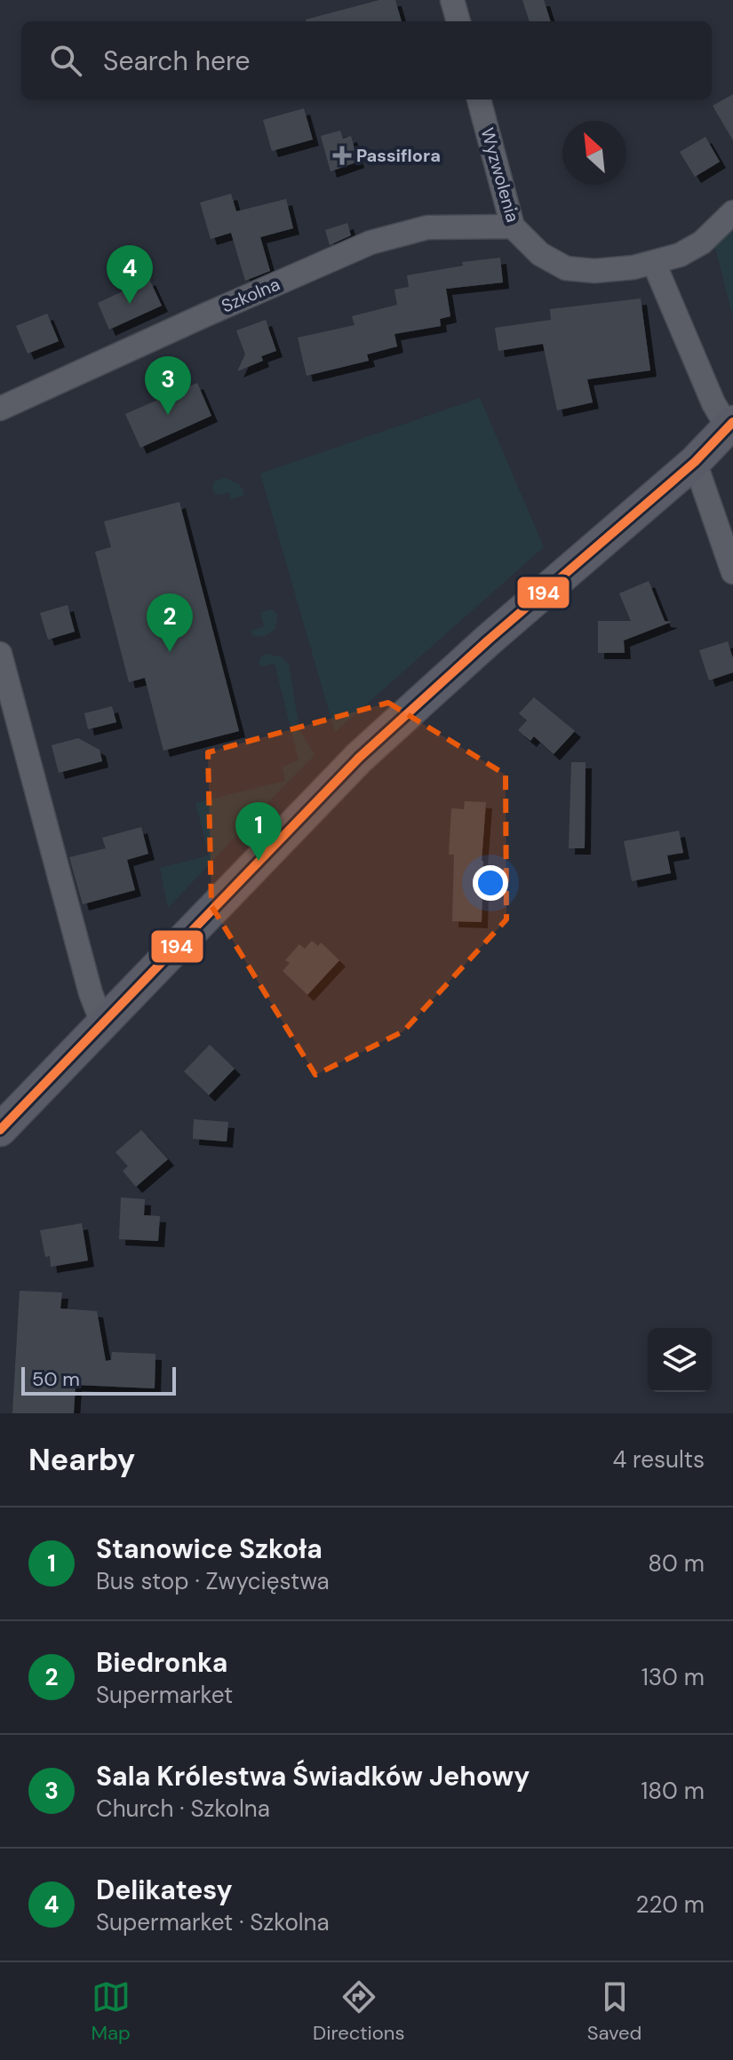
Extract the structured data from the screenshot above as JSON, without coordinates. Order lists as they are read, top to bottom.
{
  "streets": {
    "street": ["Wyzwolenia", "Szkolna"]
  },
  "crossings": [
    ["Wyzwolenia", "Szkolna"]
  ],
  "places": {
    "health": ["Passiflora"]
  },
  "lines": ["transit line 194"],
  "scale_bar": "50 m",
  "north": "top left",
  "page": {
    "search": "Search here",
    "pins": [
      "4",
      "3",
      "2",
      "1"
    ],
    "scale": "50 m",
    "heading": ["Nearby", "4 results"],
    "list": [
      {
        "mark": "1",
        "name": "Stanowice Szkoła",
        "note": "Bus stop · Zwycięstwa",
        "value": "80 m"
      },
      {
        "mark": "2",
        "name": "Biedronka",
        "note": "Supermarket",
        "value": "130 m"
      },
      {
        "mark": "3",
        "name": "Sala Królestwa Świadków Jehowy",
        "note": "Church · Szkolna",
        "value": "180 m"
      },
      {
        "mark": "4",
        "name": "Delikatesy",
        "note": "Supermarket · Szkolna",
        "value": "220 m"
      }
    ],
    "nav": ["Map", "Directions", "Saved"]
  }
}
